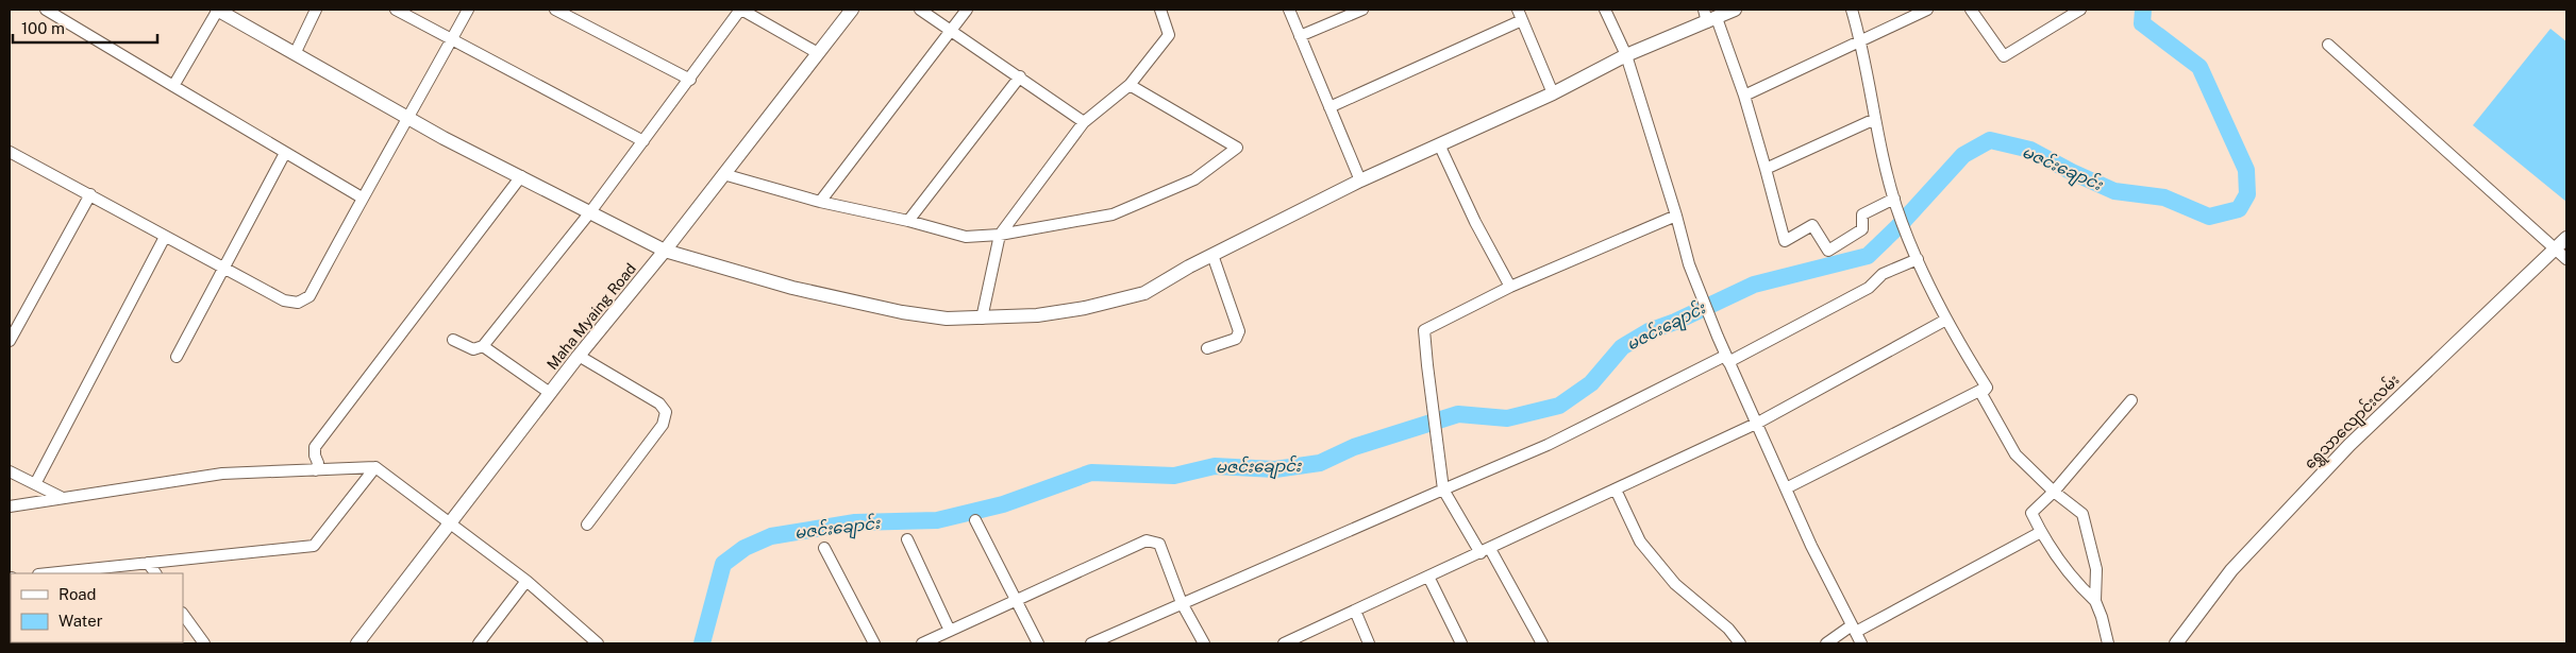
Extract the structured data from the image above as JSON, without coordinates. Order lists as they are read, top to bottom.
{
  "streets": {
    "street": ["Maha Myaing Road", "ရွှေသာလျောင်းလမ်း"]
  },
  "water": ["မဇင်းချောင်း"],
  "legend": ["Road", "Water"],
  "scale_bar": "100 m"
}
